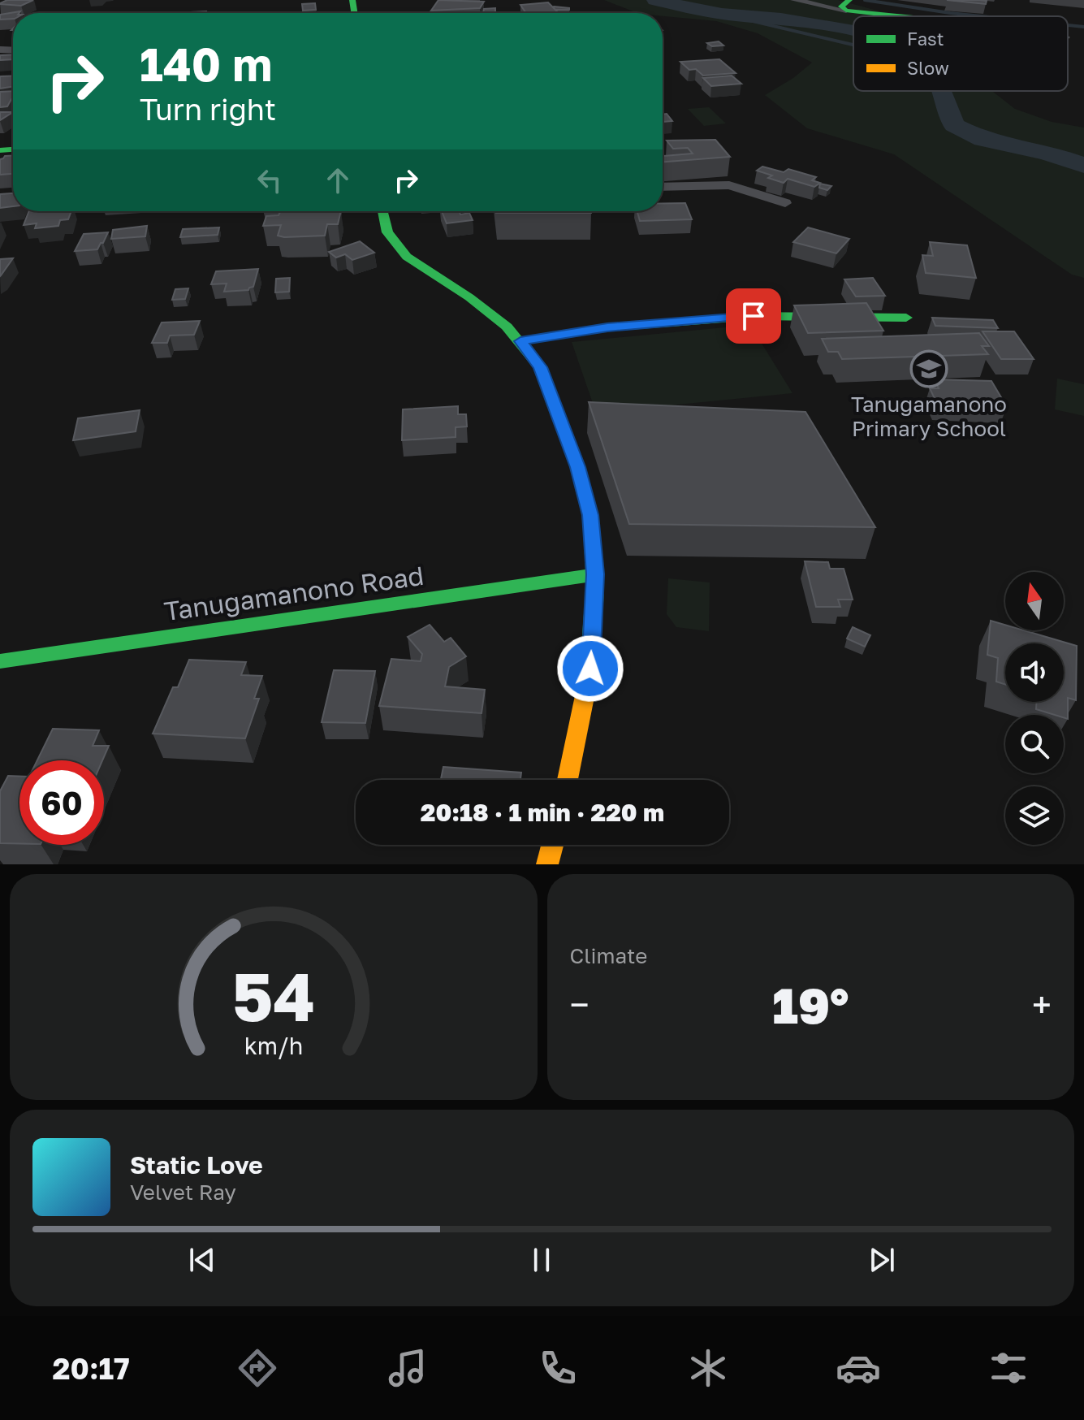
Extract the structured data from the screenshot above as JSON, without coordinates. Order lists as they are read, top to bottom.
{
  "streets": {
    "main road": ["Tanugamanono Road"]
  },
  "places": {
    "school or university": ["Tanugamanono Primary School"]
  },
  "legend": ["Fast", "Slow"],
  "north": "top",
  "page": {
    "turn": ["140 m", "Turn right"],
    "limit": "60",
    "trip": "20:18 · 1 min · 220 m",
    "tile": "Climate",
    "heat": ["−", "19°", "+"],
    "song": ["Static Love", "Velvet Ray"],
    "tabs": "20:17",
    "gauge": ["54", "km/h"]
  }
}
